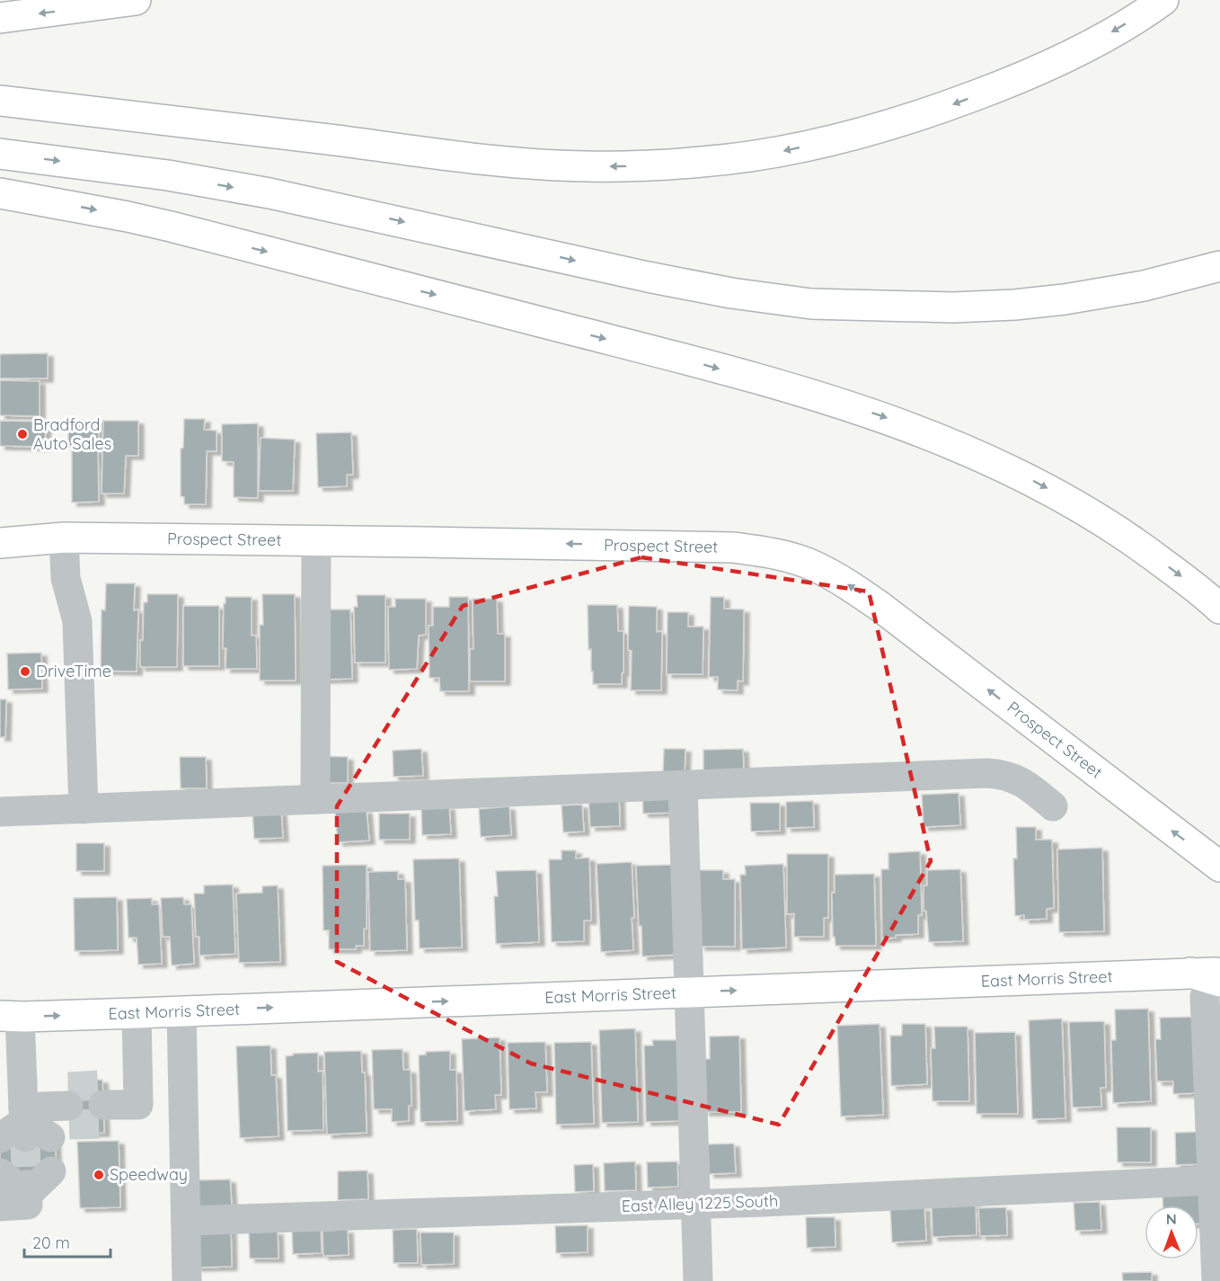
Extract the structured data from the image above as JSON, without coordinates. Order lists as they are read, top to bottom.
{
  "streets": {
    "main road": ["Prospect Street", "East Morris Street"],
    "lane": ["East Alley 1225 South"]
  },
  "one_way": ["East Morris Street"],
  "places": ["Bradford Auto Sales", "DriveTime", "Speedway"],
  "scale_bar": "20 m",
  "north": "top"
}
